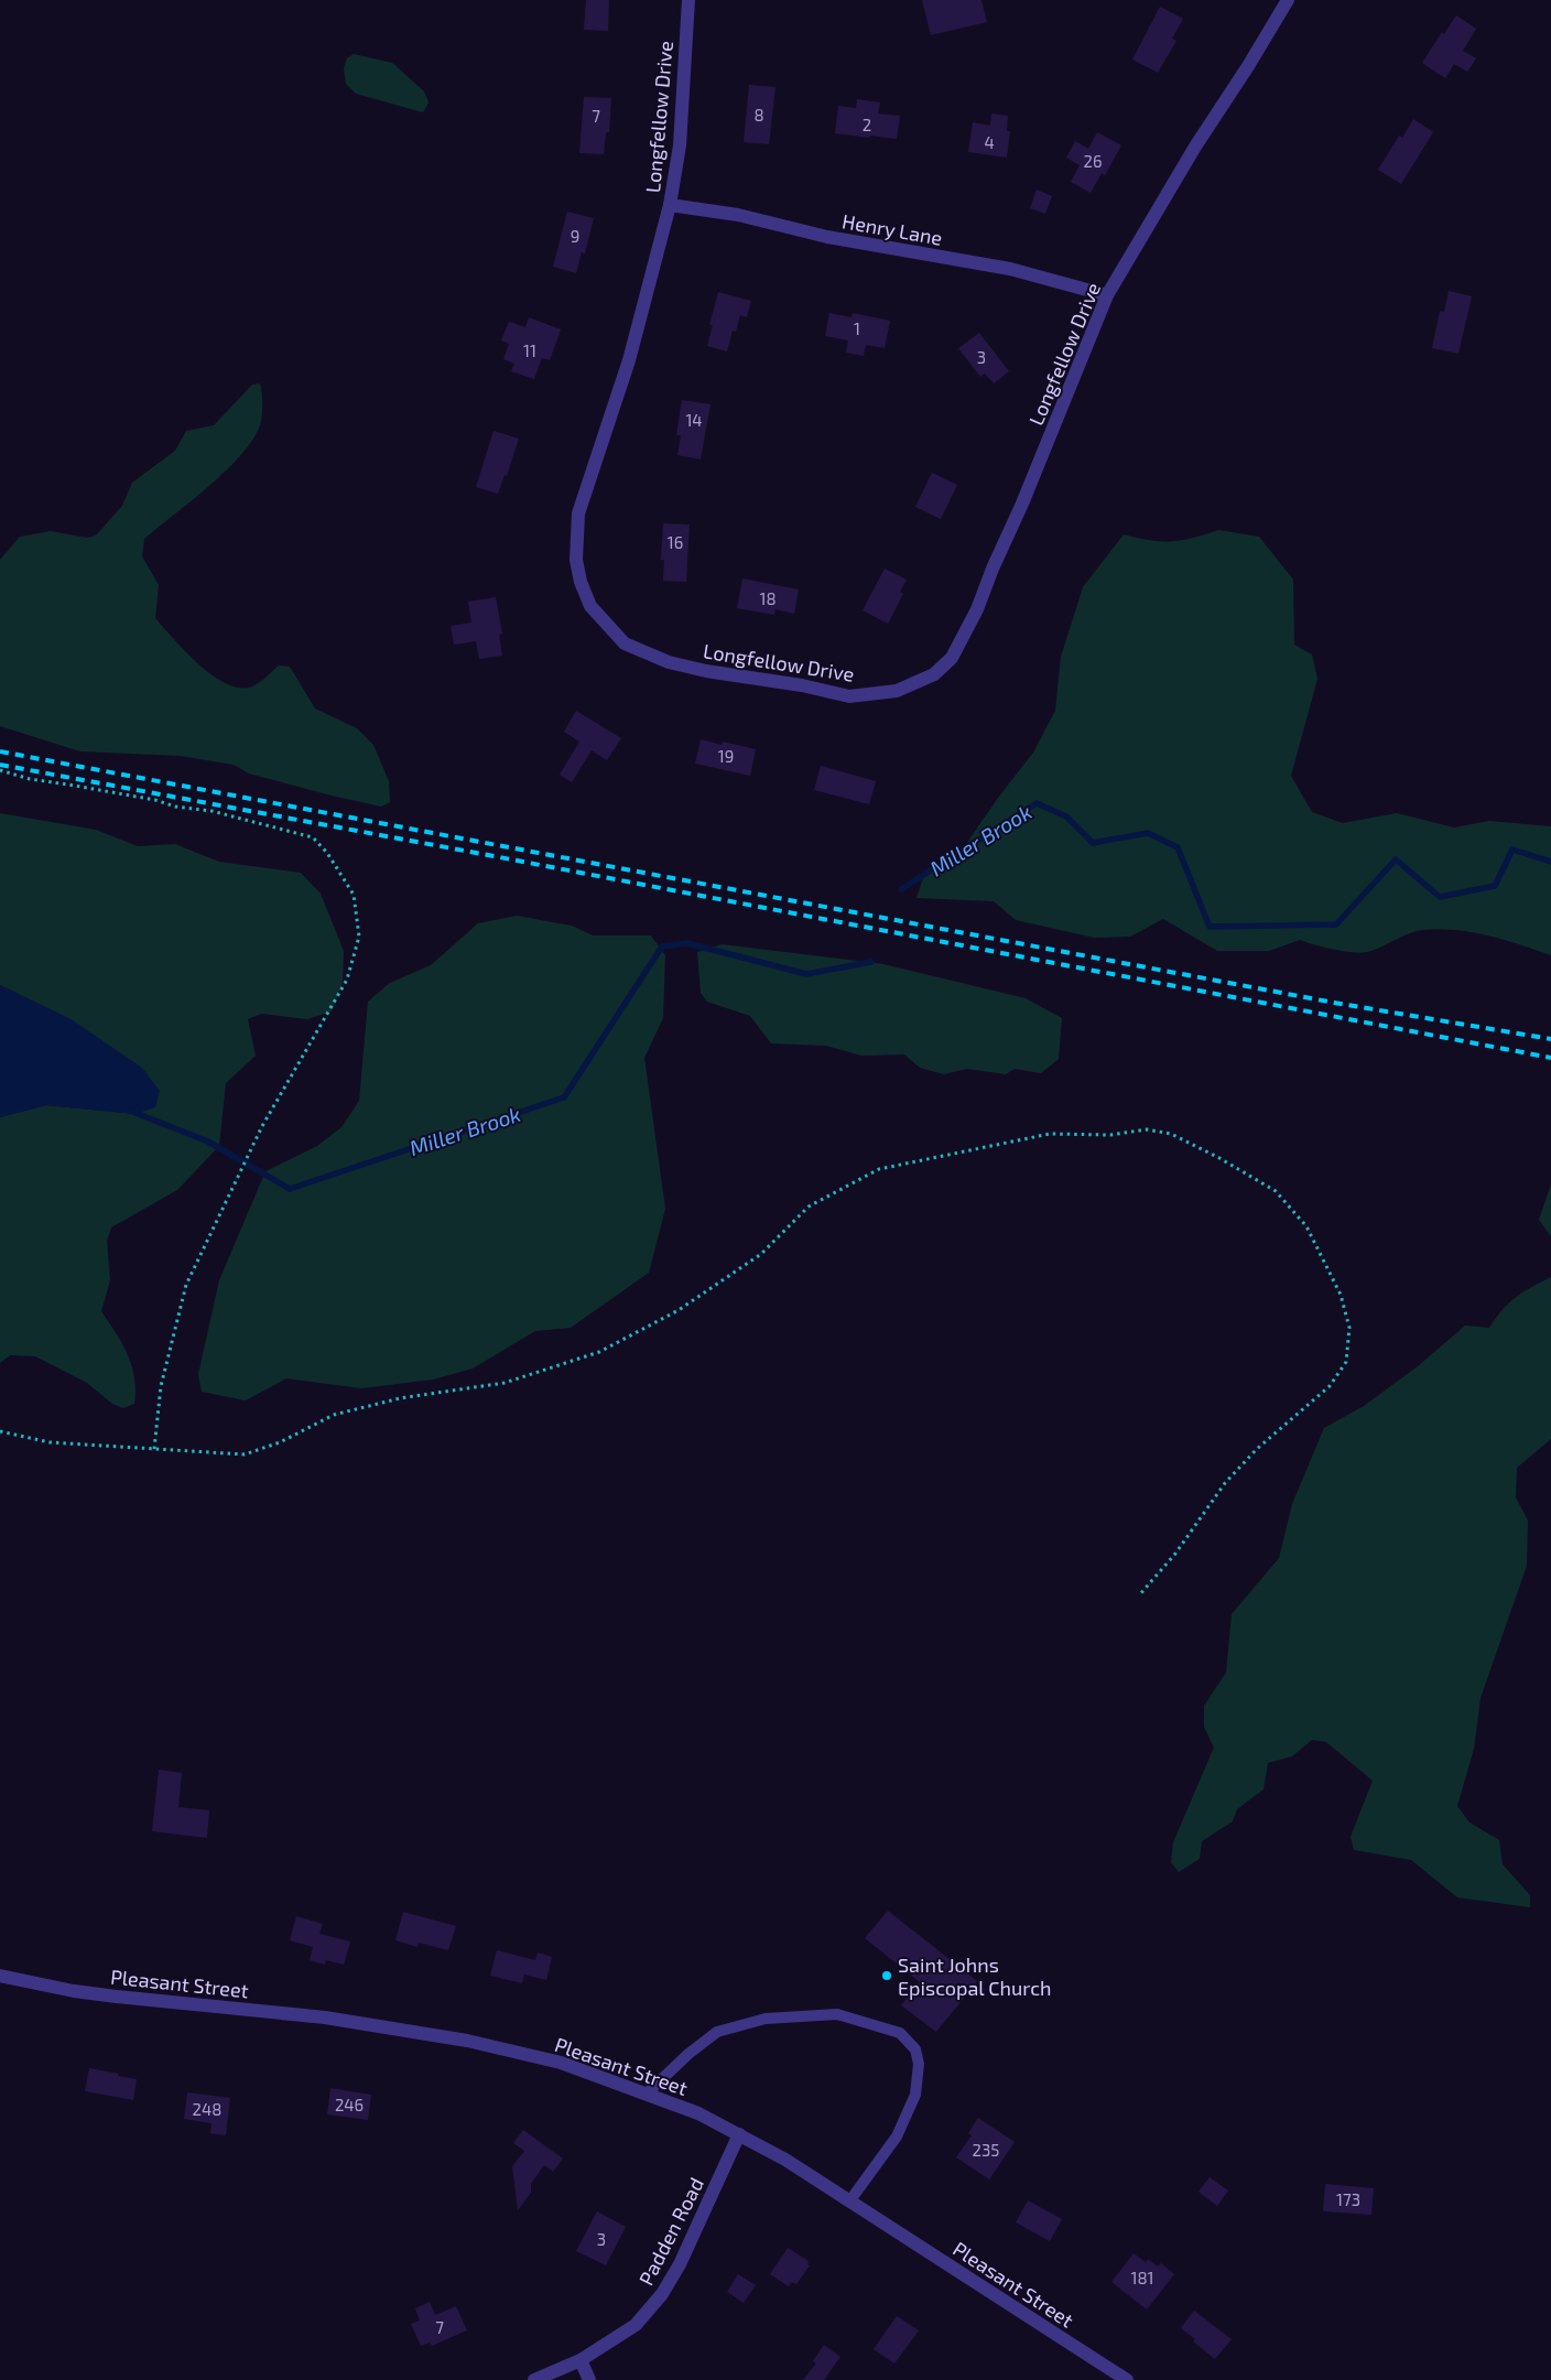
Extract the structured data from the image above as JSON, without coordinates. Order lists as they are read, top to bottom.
{
  "streets": {
    "street": [
      "Longfellow Drive",
      "Henry Lane",
      "Pleasant Street",
      "Padden Road"
    ]
  },
  "crossings": [
    ["Longfellow Drive", "Henry Lane"],
    ["Pleasant Street", "Padden Road"]
  ],
  "water": ["Miller Brook"],
  "places": ["Saint Johns Episcopal Church"],
  "house_numbers": [
    "8",
    "7",
    "2",
    "4",
    "26",
    "9",
    "1",
    "11",
    "3",
    "14",
    "16",
    "18",
    "19",
    "246",
    "248",
    "235",
    "173",
    "3",
    "181",
    "7"
  ]
}
